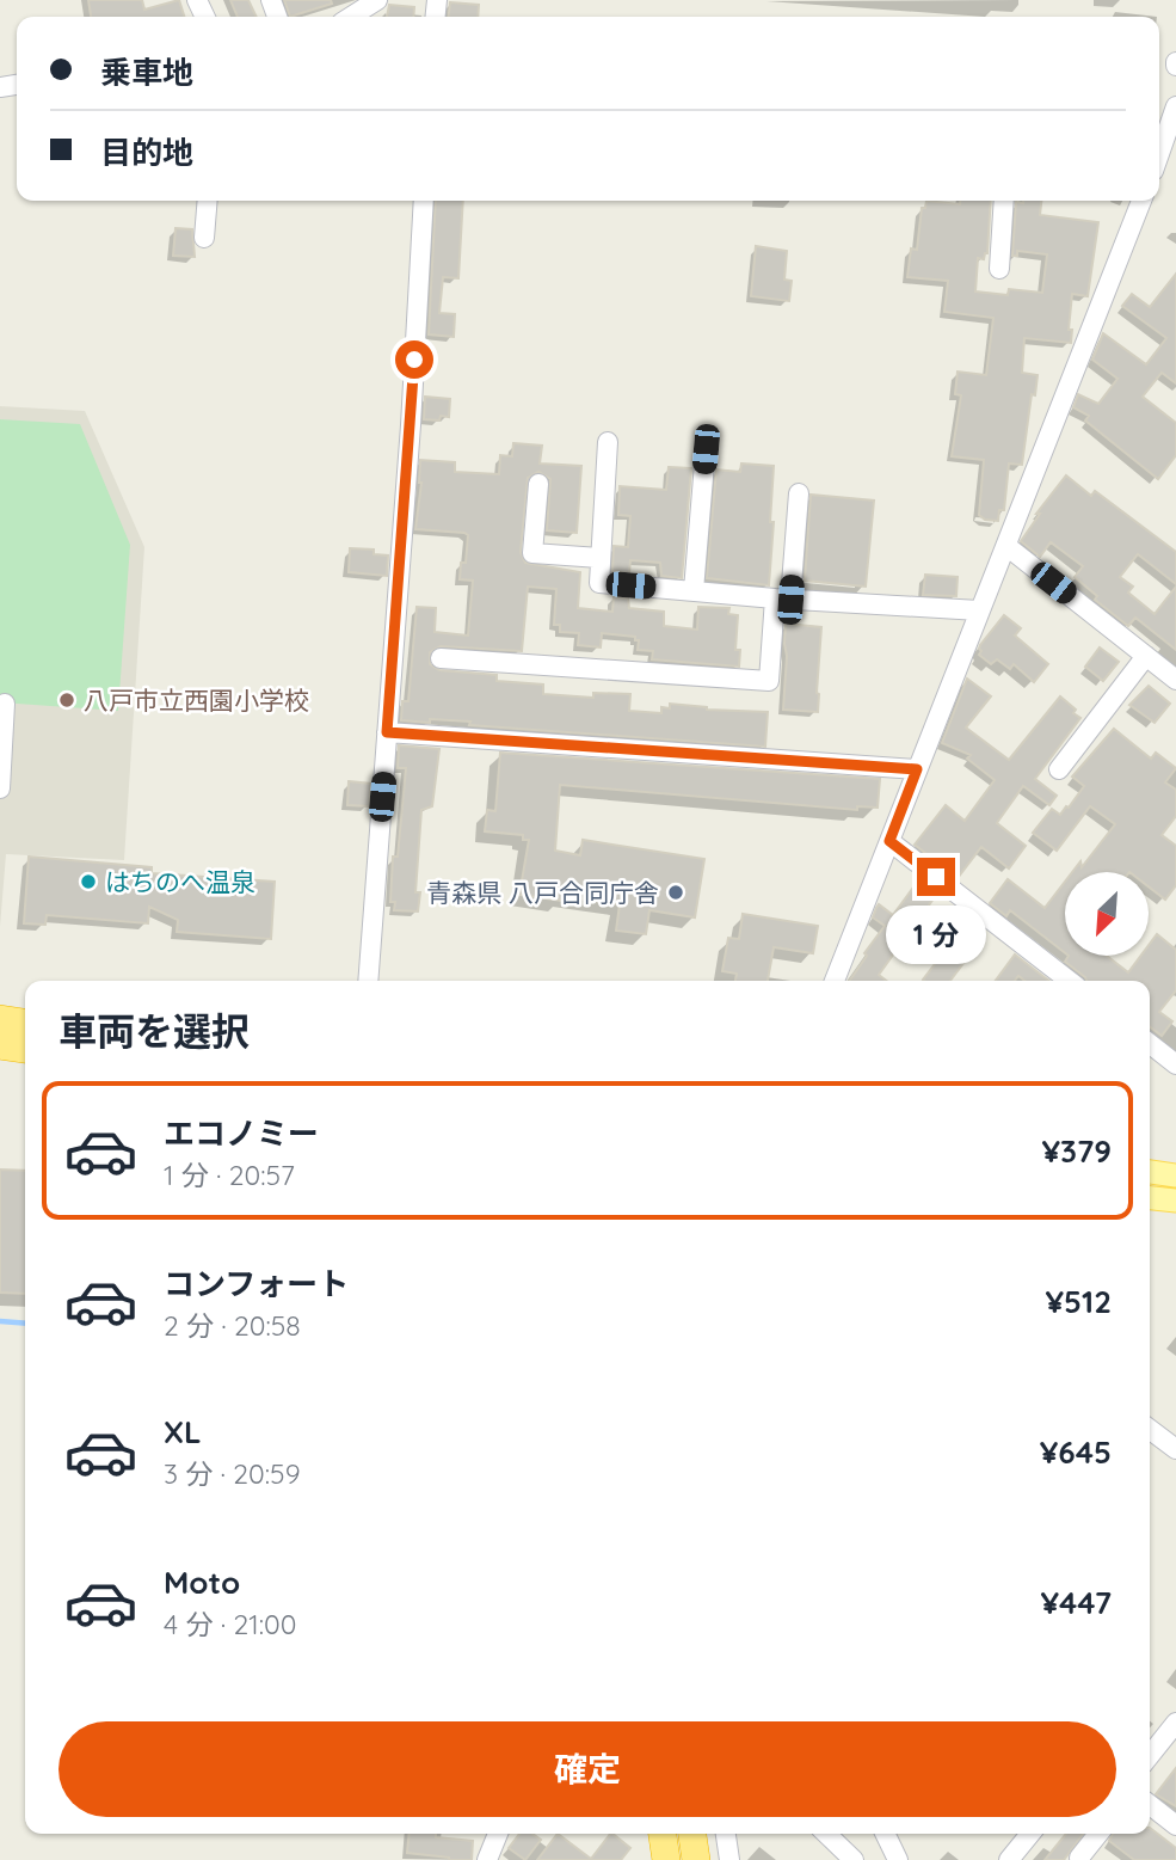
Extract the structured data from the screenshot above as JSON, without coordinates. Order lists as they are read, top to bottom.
{
  "places": ["八戸市立西園小学校", "はちのへ温泉", "青森県 八戸合同庁舎"],
  "north": "bottom left",
  "page": {
    "banner": ["乗車地", "目的地"],
    "bubble": "1 分",
    "heading": "車両を選択",
    "list": [
      {
        "name": "エコノミー",
        "note": "1 分 · 20:57",
        "value": "¥379"
      },
      {
        "name": "コンフォート",
        "note": "2 分 · 20:58",
        "value": "¥512"
      },
      {
        "name": "XL",
        "note": "3 分 · 20:59",
        "value": "¥645"
      },
      {
        "name": "Moto",
        "note": "4 分 · 21:00",
        "value": "¥447"
      }
    ],
    "buttons": "確定"
  }
}
